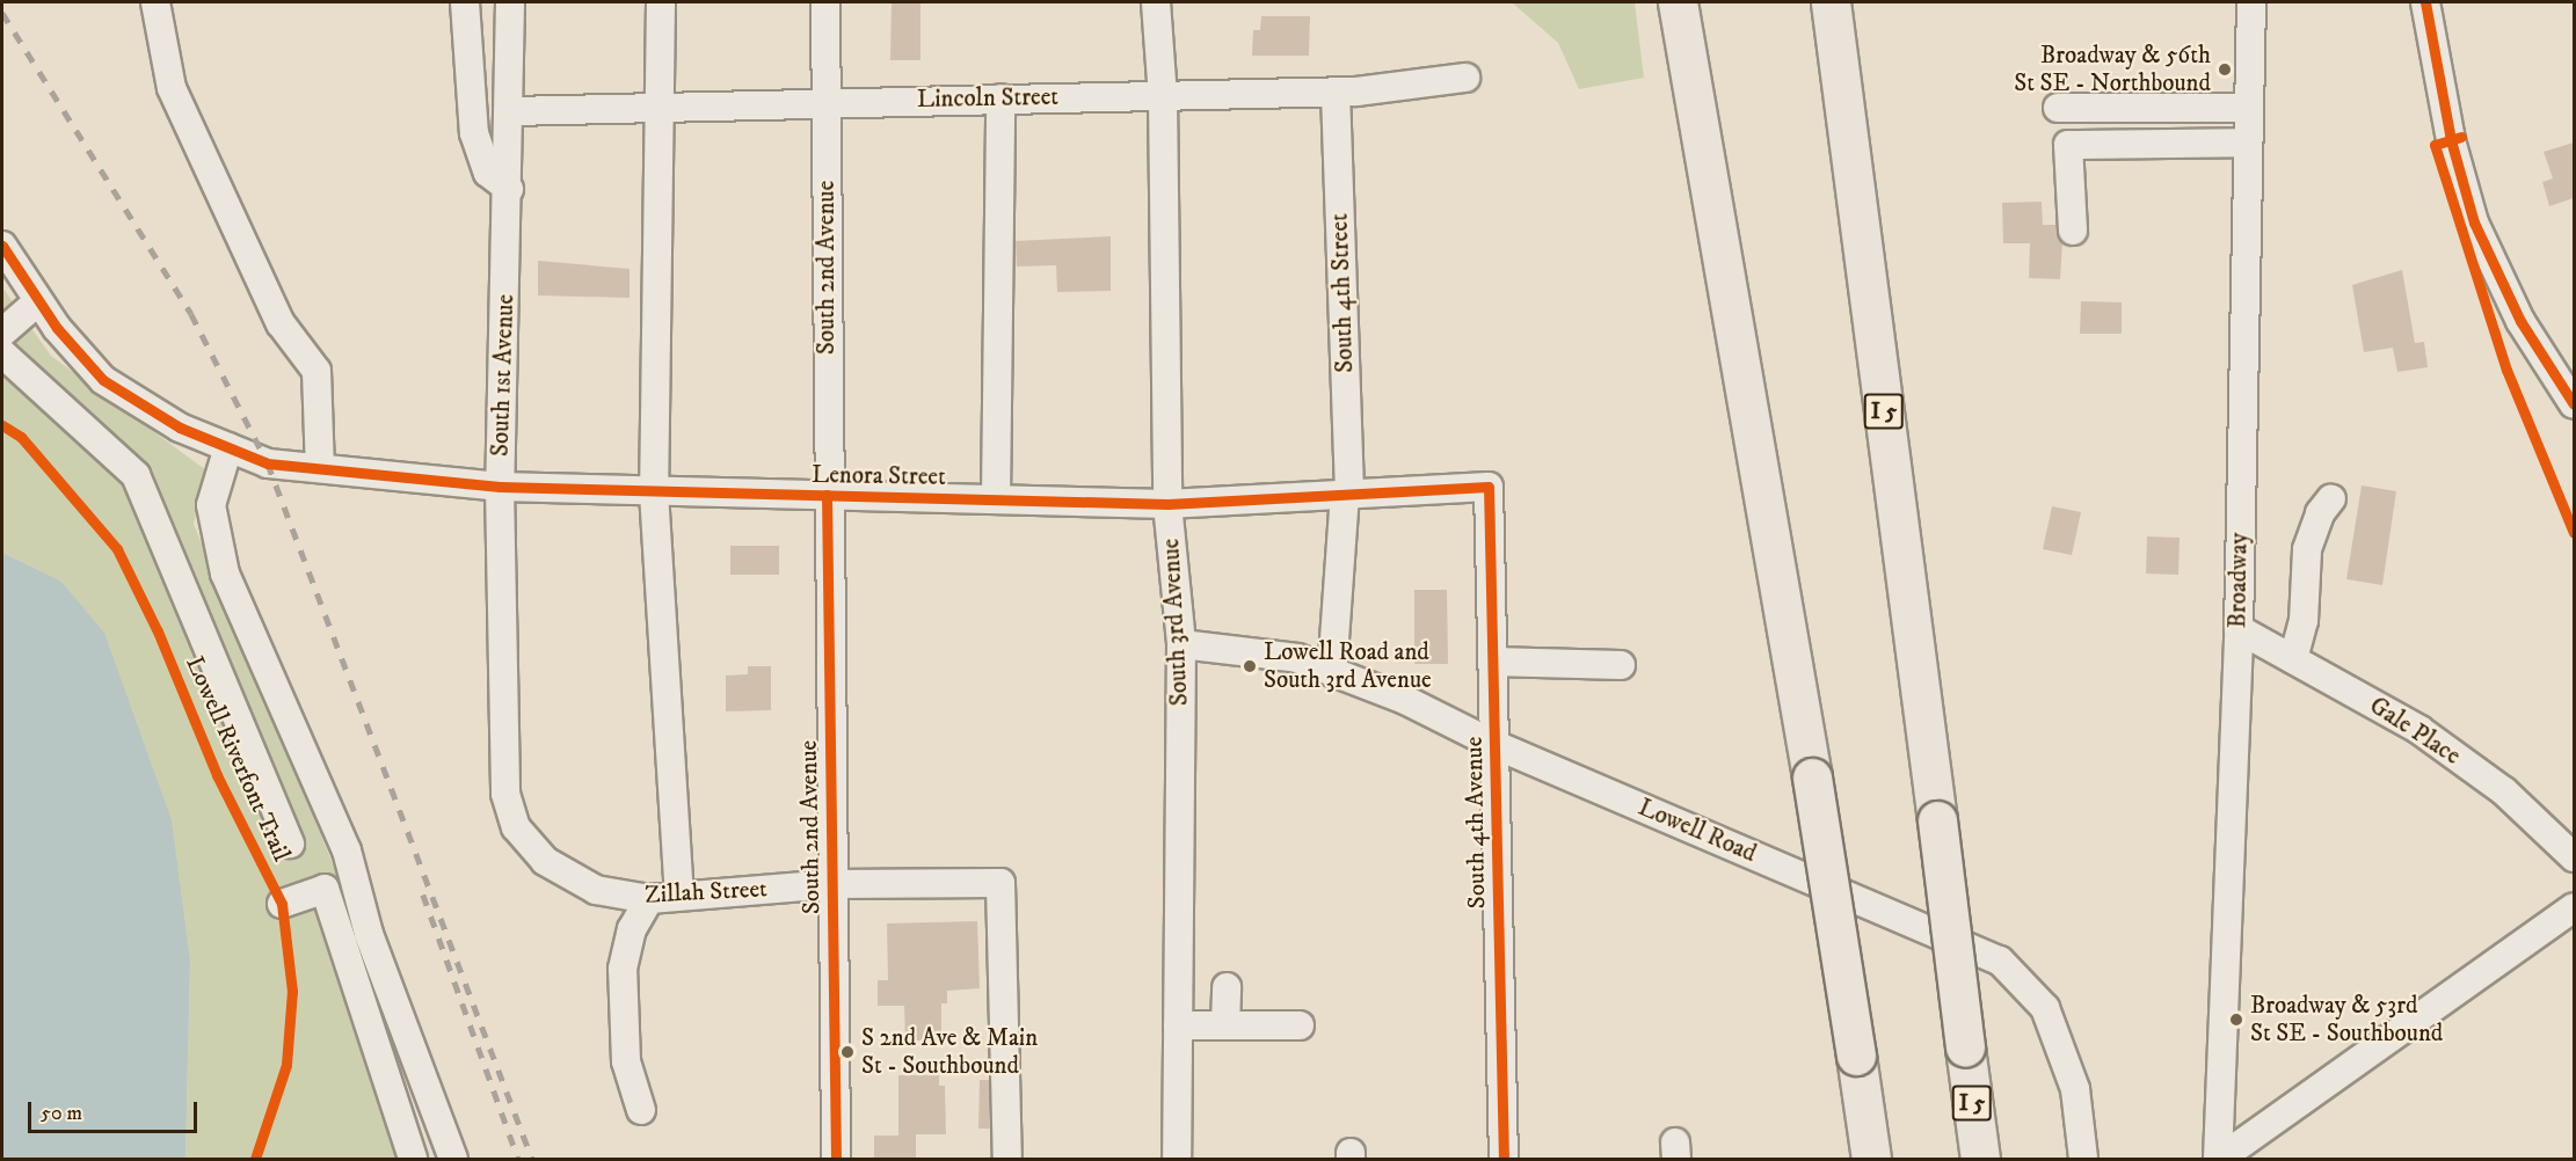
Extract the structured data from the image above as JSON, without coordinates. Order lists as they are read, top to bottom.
{
  "streets": {
    "highway": ["I 5"],
    "street": [
      "Lincoln Street",
      "South 2nd Avenue",
      "South 4th Street",
      "South 1st Avenue",
      "Lenora Street",
      "Broadway",
      "South 3rd Avenue",
      "Gale Place",
      "South 4th Avenue",
      "Lowell Road",
      "Zillah Street"
    ],
    "cycle path": ["Lowell Riverfont Trail"]
  },
  "crossings": [
    ["Lincoln Street", "South 2nd Avenue"],
    ["Lincoln Street", "South 4th Street"],
    ["Lincoln Street", "South 1st Avenue"],
    ["Lincoln Street", "South 3rd Avenue"],
    ["South 2nd Avenue", "Lenora Street"],
    ["South 2nd Avenue", "Zillah Street"],
    ["South 4th Street", "Lenora Street"],
    ["South 4th Street", "Lowell Road"],
    ["South 1st Avenue", "Lenora Street"],
    ["South 1st Avenue", "Zillah Street"],
    ["Lenora Street", "South 3rd Avenue"],
    ["Lenora Street", "South 4th Avenue"],
    ["Broadway", "Gale Place"],
    ["South 3rd Avenue", "Lowell Road"],
    ["South 4th Avenue", "Lowell Road"]
  ],
  "places": [
    "Broadway & 56th St SE - Northbound",
    "Lowell Road and South 3rd Avenue",
    "Broadway & 53rd St SE - Southbound",
    "S 2nd Ave & Main St - Southbound"
  ],
  "scale_bar": "50 m"
}
